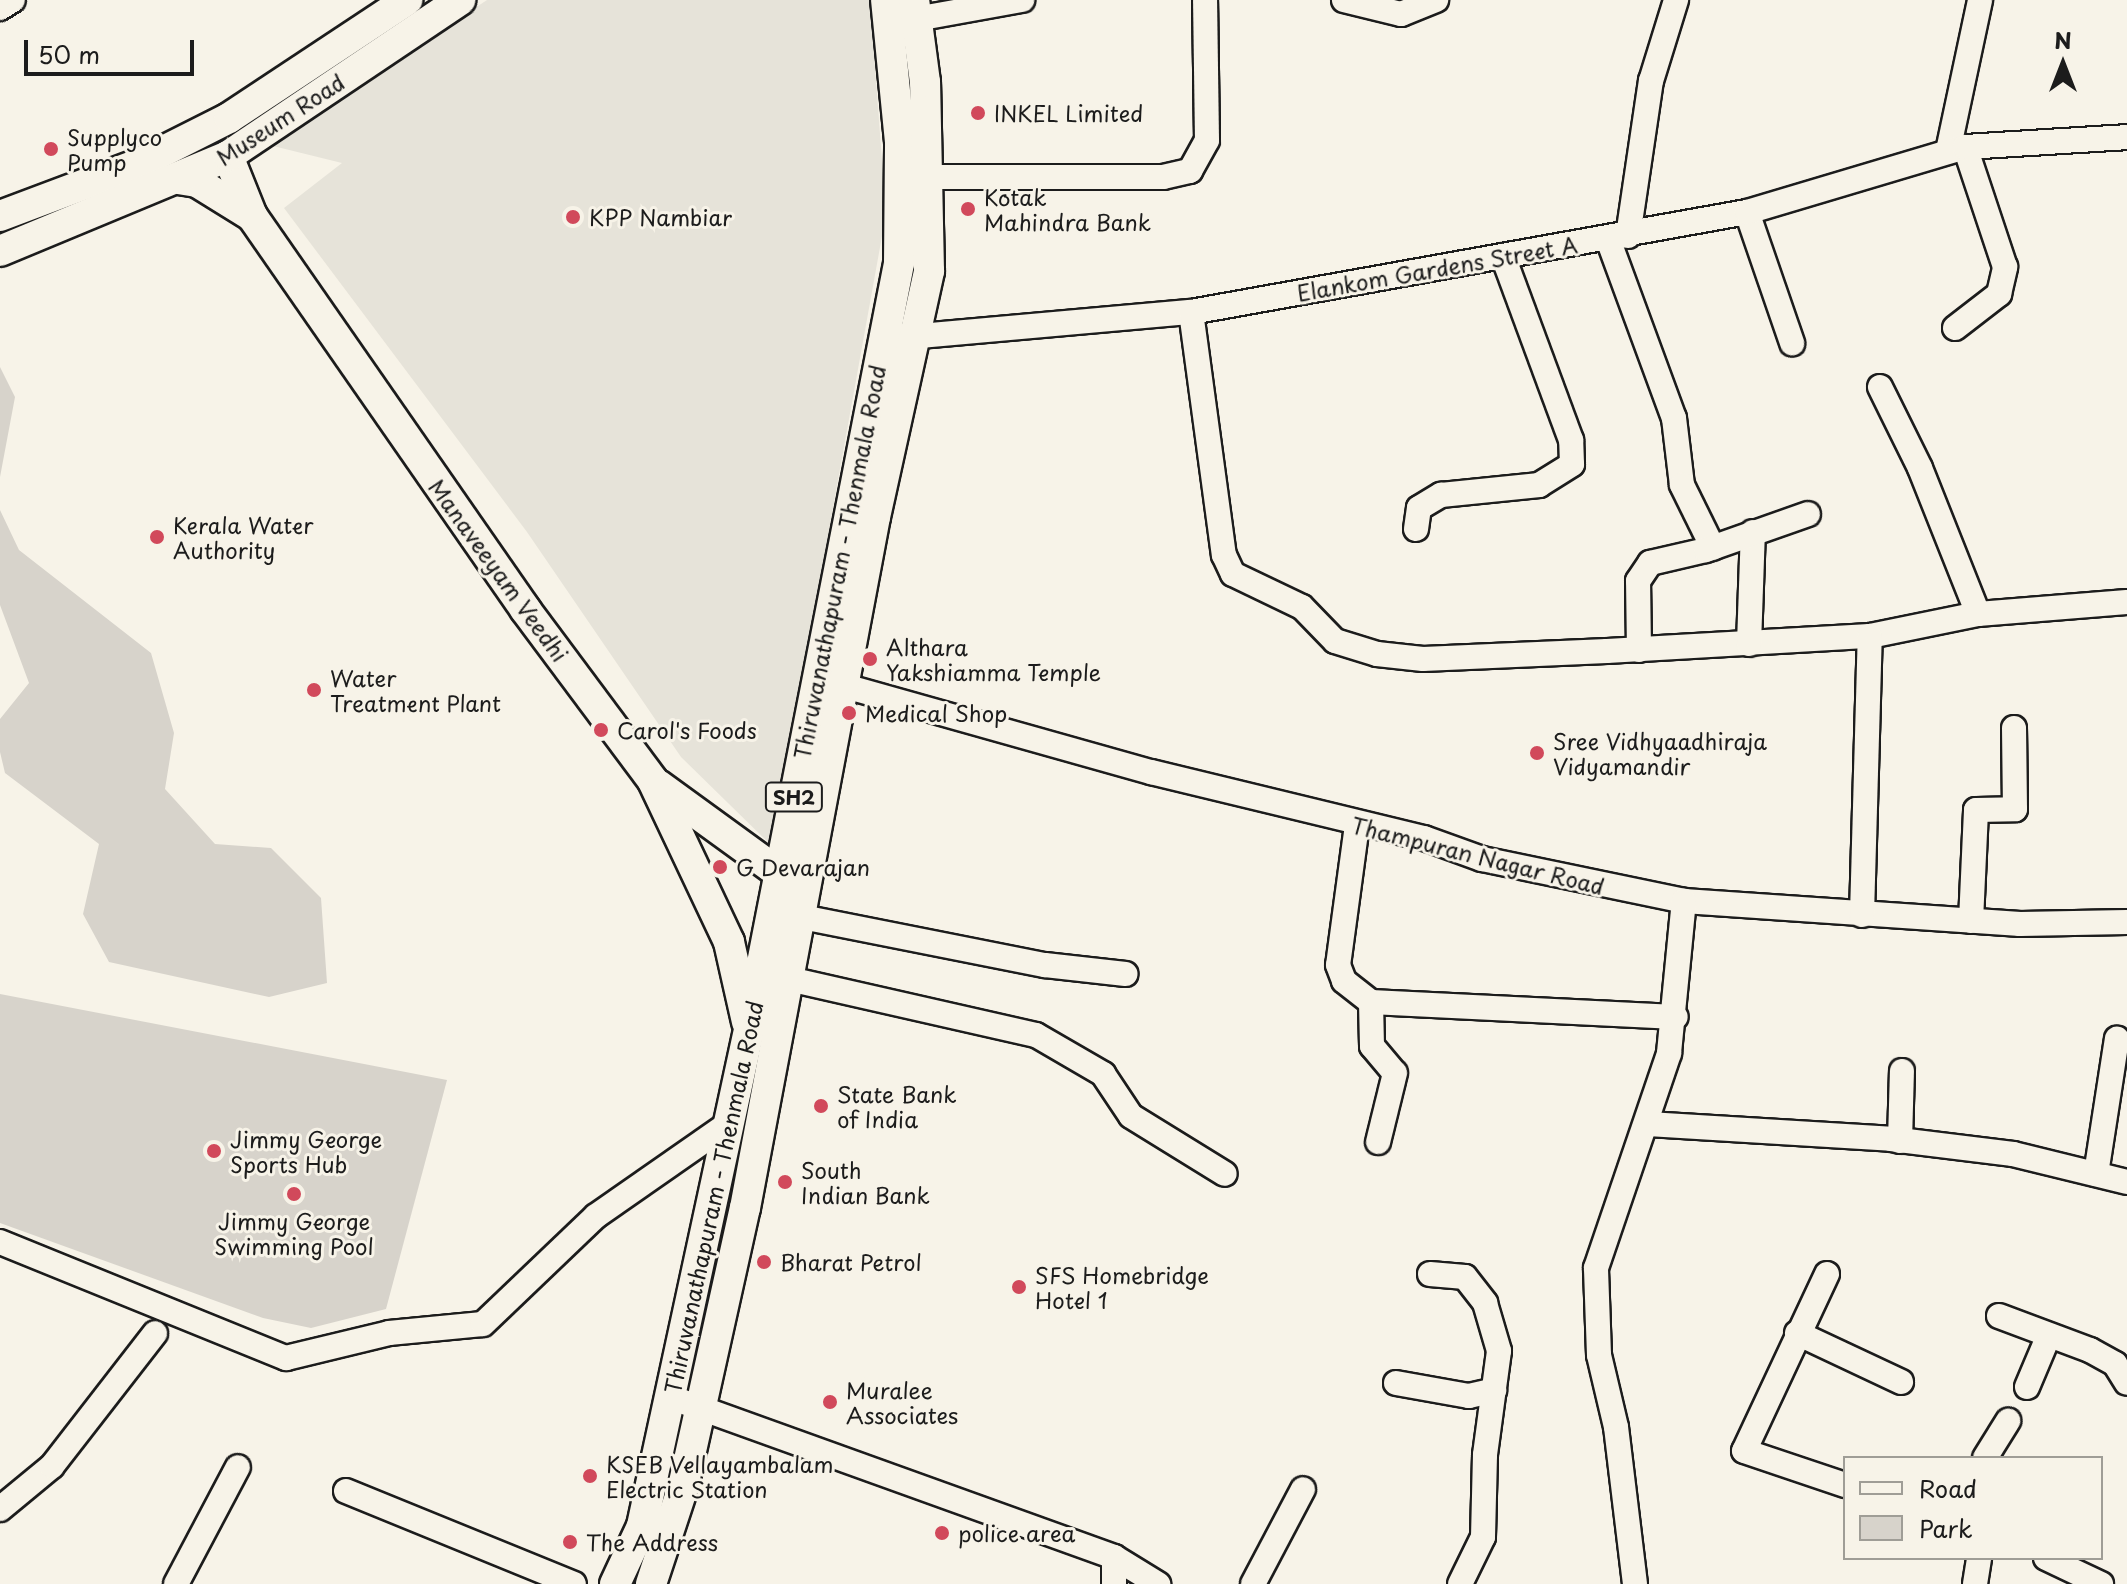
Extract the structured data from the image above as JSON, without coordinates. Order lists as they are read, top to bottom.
{
  "streets": {
    "main road": [
      "Museum Road",
      "Thiruvanathapuram - Thenmala Road",
      "Manaveeyam Veedhi",
      "SH2"
    ],
    "street": ["Elankom Gardens Street A", "Thampuran Nagar Road"]
  },
  "crossings": [
    ["Museum Road", "Manaveeyam Veedhi"],
    ["Elankom Gardens Street A", "Thiruvanathapuram - Thenmala Road"],
    ["Thiruvanathapuram - Thenmala Road", "Manaveeyam Veedhi"],
    ["Thiruvanathapuram - Thenmala Road", "Thampuran Nagar Road"]
  ],
  "places": [
    "INKEL Limited",
    "Supplyco Pump",
    "Kotak Mahindra Bank",
    "KPP Nambiar",
    "Kerala Water Authority",
    "Althara Yakshiamma Temple",
    "Water Treatment Plant",
    "Medical Shop",
    "Carol's Foods",
    "Sree Vidhyaadhiraja Vidyamandir",
    "G Devarajan",
    "State Bank of India",
    "Jimmy George Sports Hub",
    "South Indian Bank",
    "Jimmy George Swimming Pool",
    "Bharat Petrol",
    "SFS Homebridge Hotel 1",
    "Muralee Associates",
    "KSEB Vellayambalam Electric Station",
    "police area",
    "The Address"
  ],
  "legend": ["Road", "Park"],
  "scale_bar": "50 m",
  "north": "top"
}
